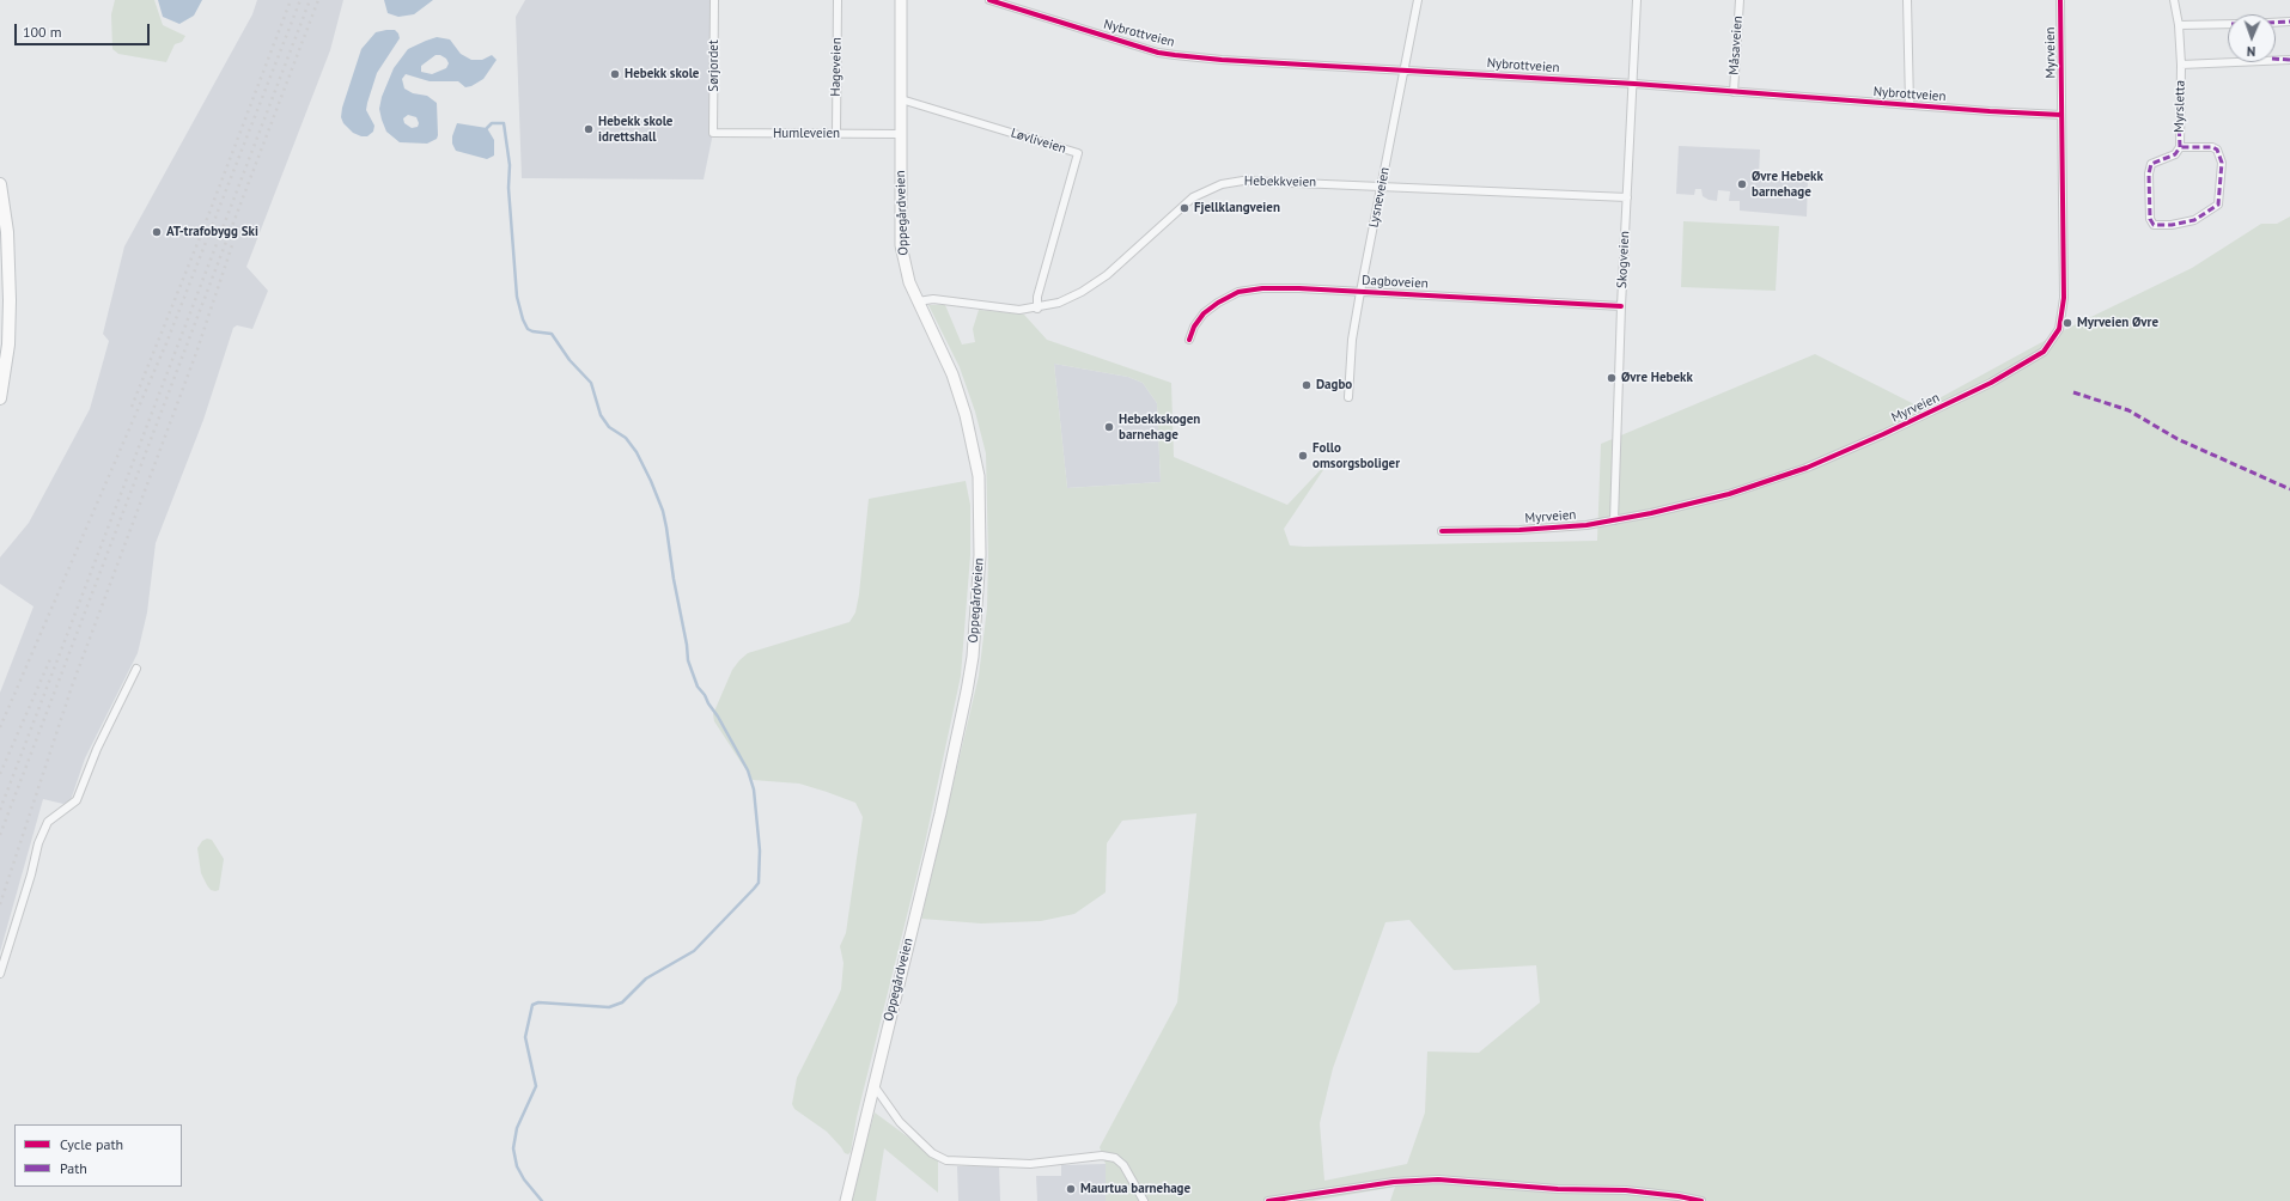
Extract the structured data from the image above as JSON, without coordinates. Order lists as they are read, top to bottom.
{
  "streets": {
    "main road": ["Oppegårdveien"],
    "street": [
      "Nybrottveien",
      "Måsaveien",
      "Myrveien",
      "Sørjordet",
      "Hageveien",
      "Myrsletta",
      "Humleveien",
      "Løvliveien",
      "Hebekkveien",
      "Lysneveien",
      "Skogveien",
      "Dagboveien"
    ]
  },
  "crossings": [
    ["Nybrottveien", "Måsaveien"],
    ["Nybrottveien", "Myrveien"],
    ["Nybrottveien", "Lysneveien"],
    ["Nybrottveien", "Skogveien"],
    ["Myrveien", "Skogveien"],
    ["Sørjordet", "Humleveien"],
    ["Hageveien", "Humleveien"],
    ["Humleveien", "Oppegårdveien"],
    ["Løvliveien", "Hebekkveien"],
    ["Løvliveien", "Oppegårdveien"],
    ["Hebekkveien", "Lysneveien"],
    ["Hebekkveien", "Oppegårdveien"],
    ["Hebekkveien", "Skogveien"],
    ["Lysneveien", "Dagboveien"],
    ["Skogveien", "Dagboveien"]
  ],
  "places": [
    "Hebekk skole",
    "Hebekk skole idrettshall",
    "Øvre Hebekk barnehage",
    "Fjellklangveien",
    "AT-trafobygg Ski",
    "Myrveien Øvre",
    "Øvre Hebekk",
    "Dagbo",
    "Hebekkskogen barnehage",
    "Follo omsorgsboliger",
    "Maurtua barnehage"
  ],
  "legend": ["Cycle path", "Path"],
  "scale_bar": "100 m",
  "north": "bottom"
}
